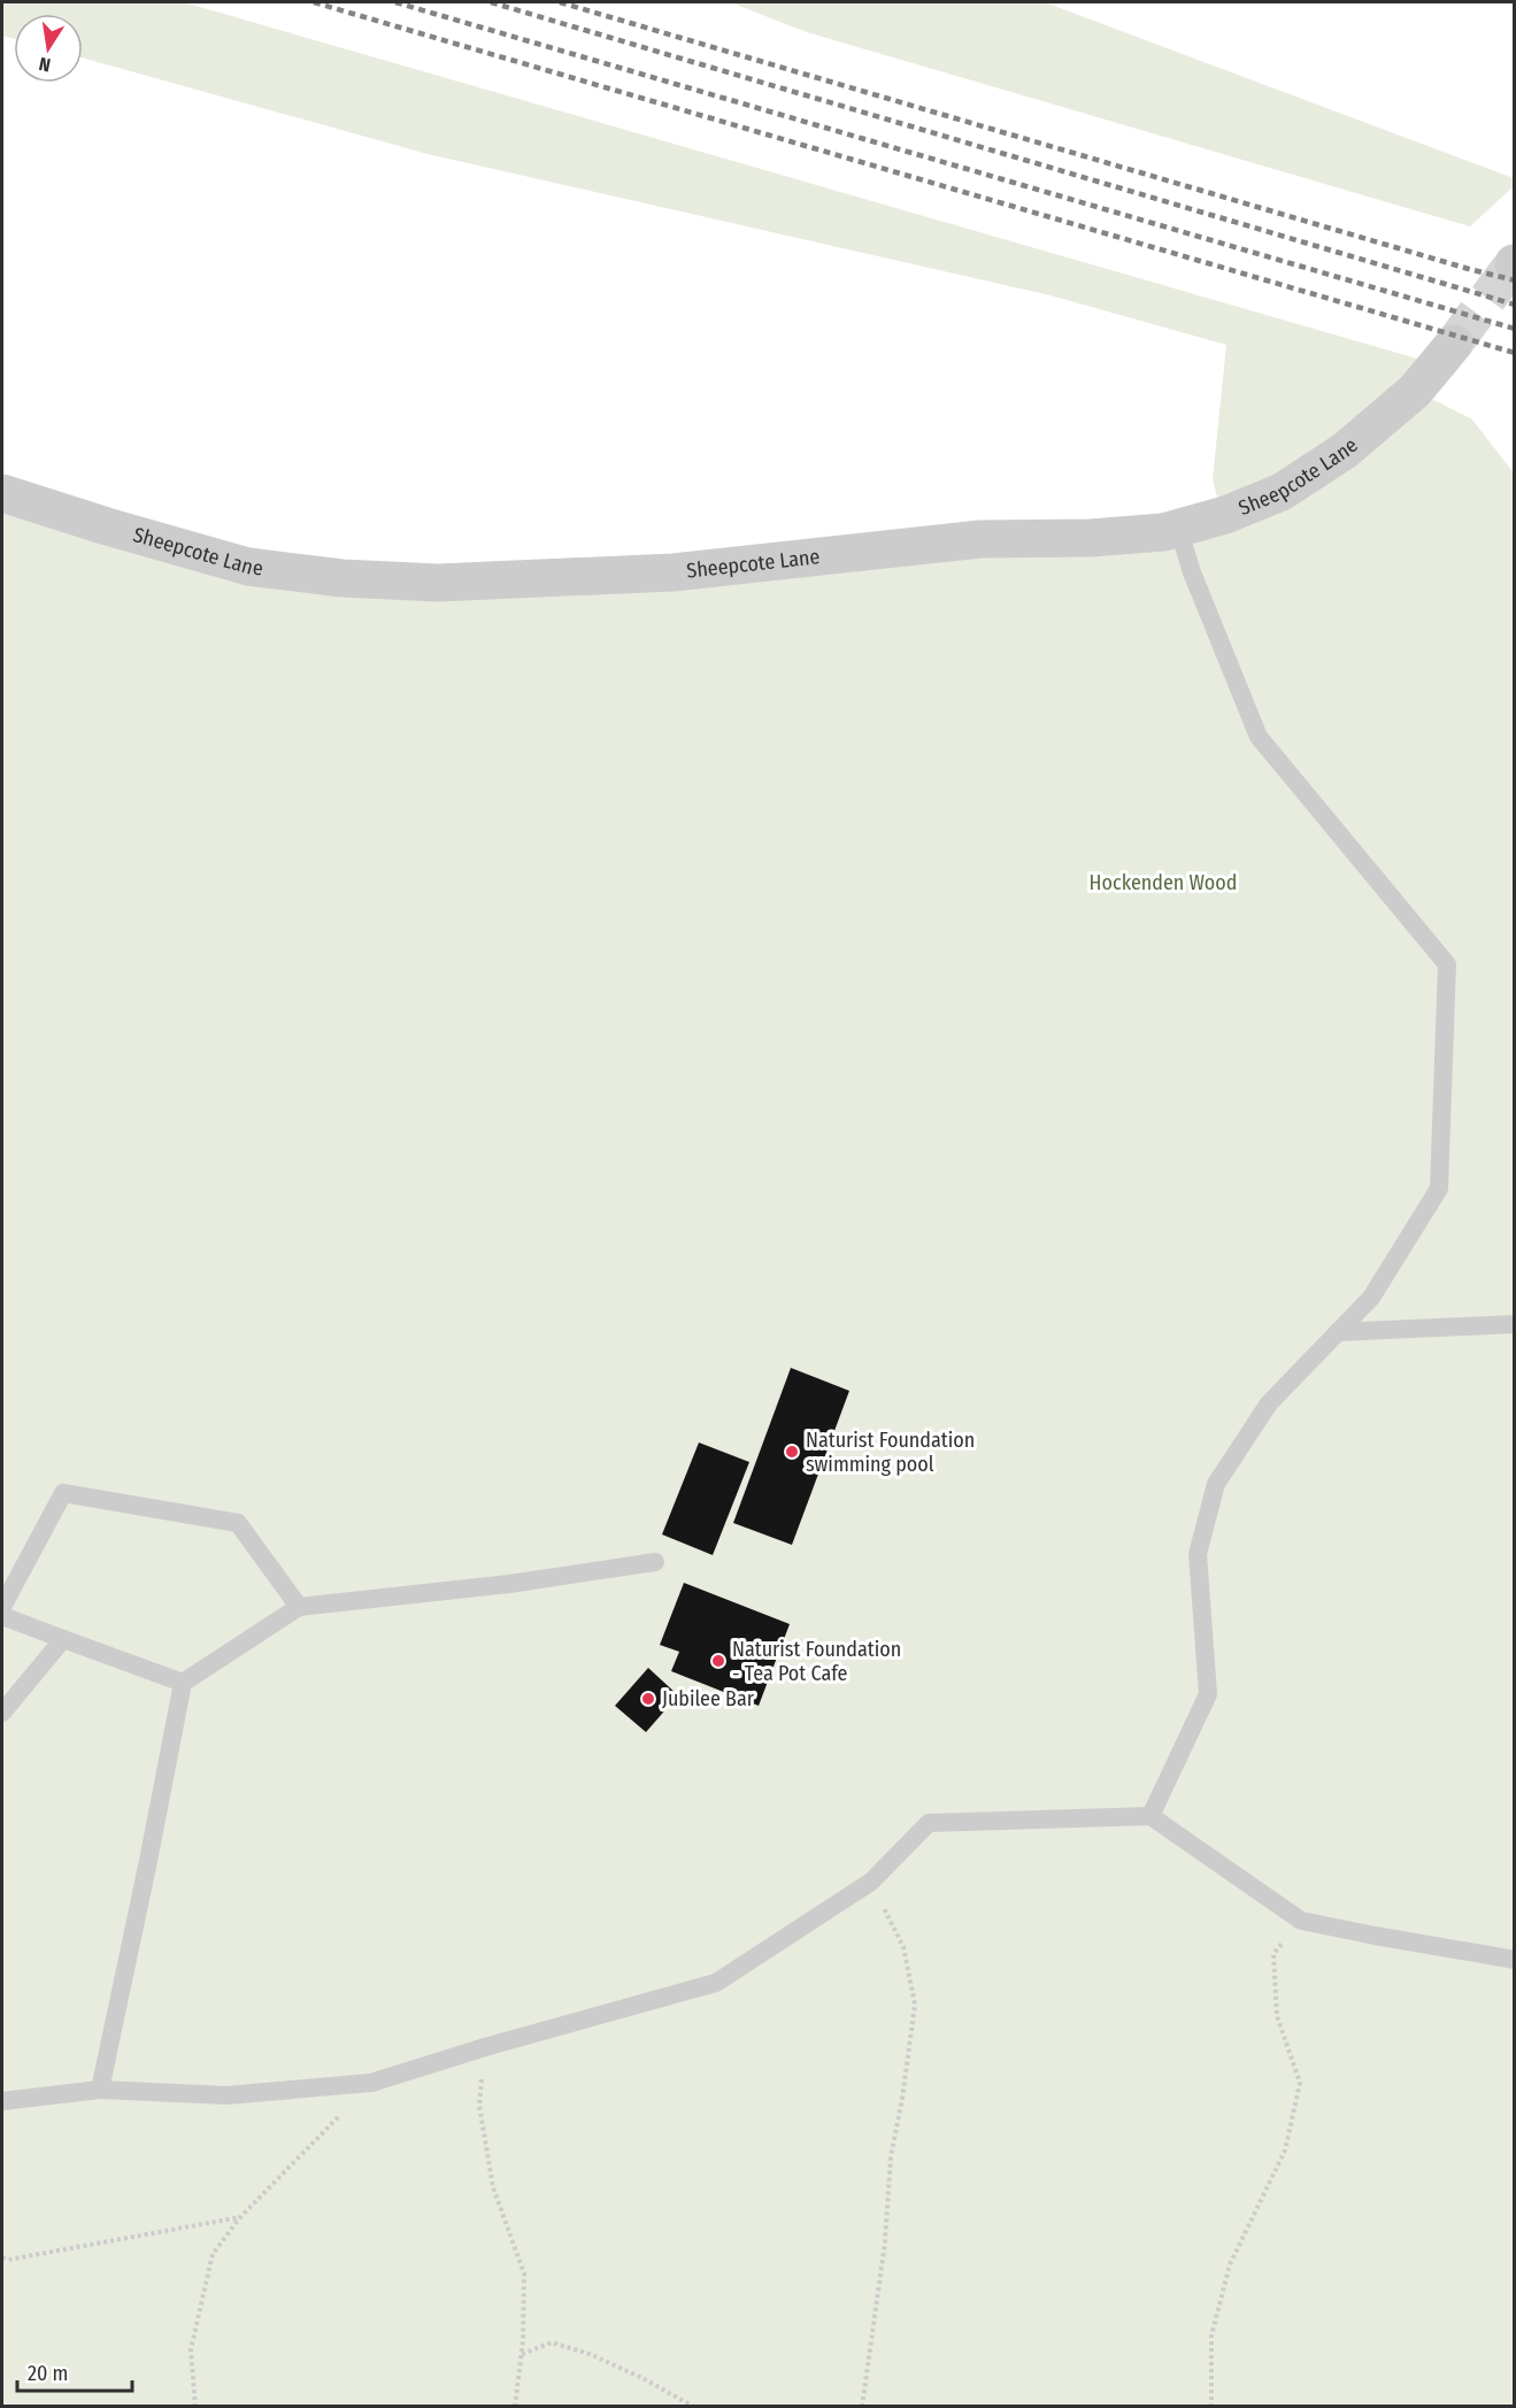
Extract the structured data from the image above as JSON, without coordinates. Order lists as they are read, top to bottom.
{
  "streets": {
    "street": ["Sheepcote Lane"]
  },
  "parks": ["Hockenden Wood"],
  "places": ["Naturist Foundation swimming pool", "Naturist Foundation - Tea Pot Cafe", "Jubilee Bar"],
  "scale_bar": "20 m",
  "north": "bottom"
}
